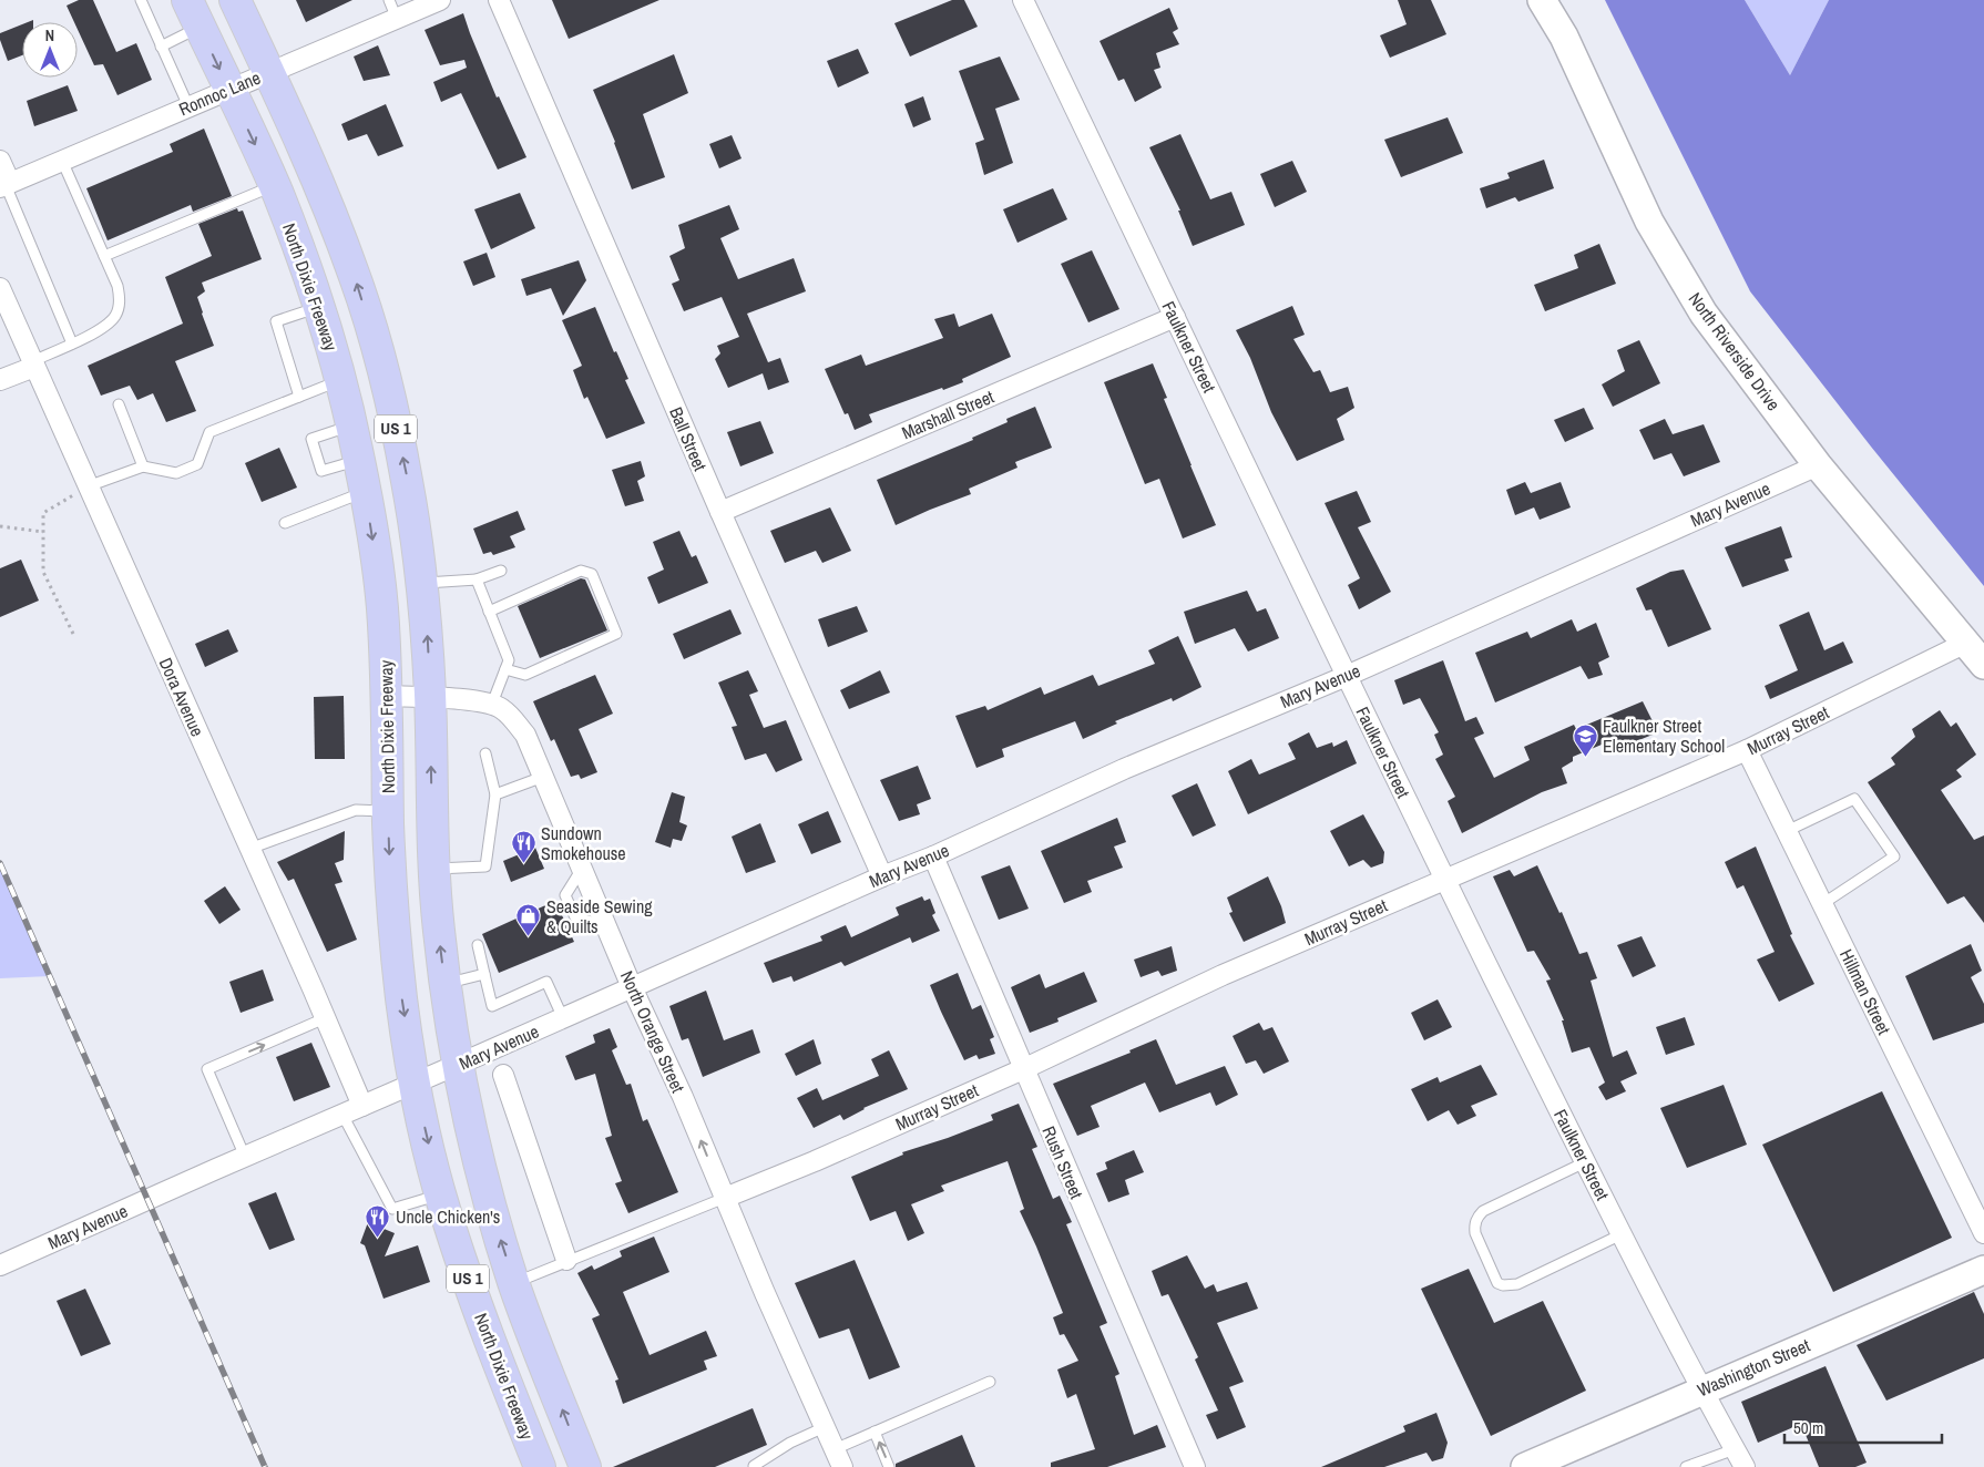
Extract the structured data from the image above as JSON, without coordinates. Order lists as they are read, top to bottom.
{
  "streets": {
    "main road": ["North Dixie Freeway", "US 1"],
    "street": [
      "Ronnoc Lane",
      "Faulkner Street",
      "North Riverside Drive",
      "Marshall Street",
      "Ball Street",
      "Mary Avenue",
      "Dora Avenue",
      "Murray Street",
      "Hillman Street",
      "North Orange Street",
      "Rush Street",
      "Washington Street"
    ]
  },
  "crossings": [
    ["Ronnoc Lane", "North Dixie Freeway"],
    ["Ronnoc Lane", "US 1"],
    ["North Dixie Freeway", "Mary Avenue"],
    ["Faulkner Street", "Marshall Street"],
    ["Faulkner Street", "Mary Avenue"],
    ["Faulkner Street", "Murray Street"],
    ["Faulkner Street", "Washington Street"],
    ["North Riverside Drive", "Mary Avenue"],
    ["North Riverside Drive", "Murray Street"],
    ["Marshall Street", "Ball Street"],
    ["US 1", "Mary Avenue"],
    ["Ball Street", "Mary Avenue"],
    ["Mary Avenue", "Dora Avenue"],
    ["Mary Avenue", "North Orange Street"],
    ["Mary Avenue", "Rush Street"],
    ["Murray Street", "Hillman Street"],
    ["Murray Street", "North Orange Street"],
    ["Murray Street", "Rush Street"]
  ],
  "places": {
    "school or university": ["Faulkner Street Elementary School"],
    "restaurant": ["Sundown Smokehouse", "Uncle Chicken's"],
    "shop": ["Seaside Sewing & Quilts"]
  },
  "scale_bar": "50 m",
  "north": "top"
}
